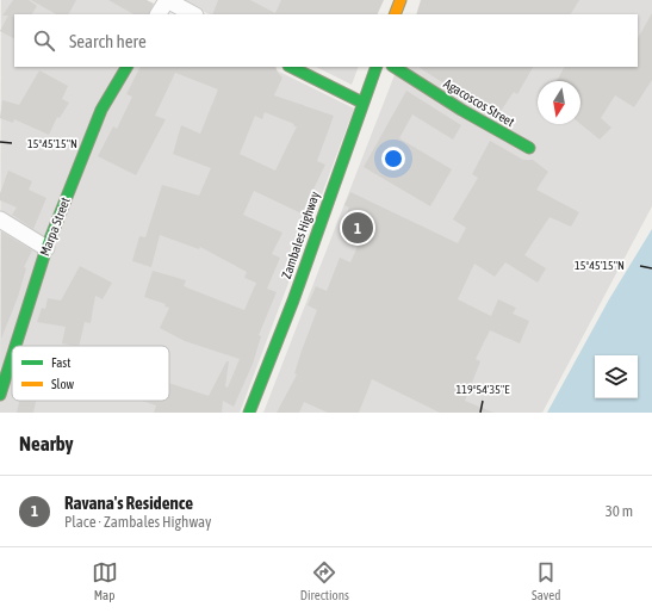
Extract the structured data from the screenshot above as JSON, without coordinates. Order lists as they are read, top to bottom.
{
  "streets": {
    "street": ["Agacoscos Street", "Marpa Street", "Zambales Highway"]
  },
  "legend": ["Fast", "Slow"],
  "north": "bottom",
  "page": {
    "search": "Search here",
    "pins": "1",
    "heading": "Nearby",
    "list": [
      {
        "mark": "1",
        "name": "Ravana's Residence",
        "note": "Place · Zambales Highway",
        "value": "30 m"
      }
    ],
    "nav": ["Map", "Directions", "Saved"]
  },
  "coordinates": ["15°45'15\"N", "119°54'35\"E"]
}
